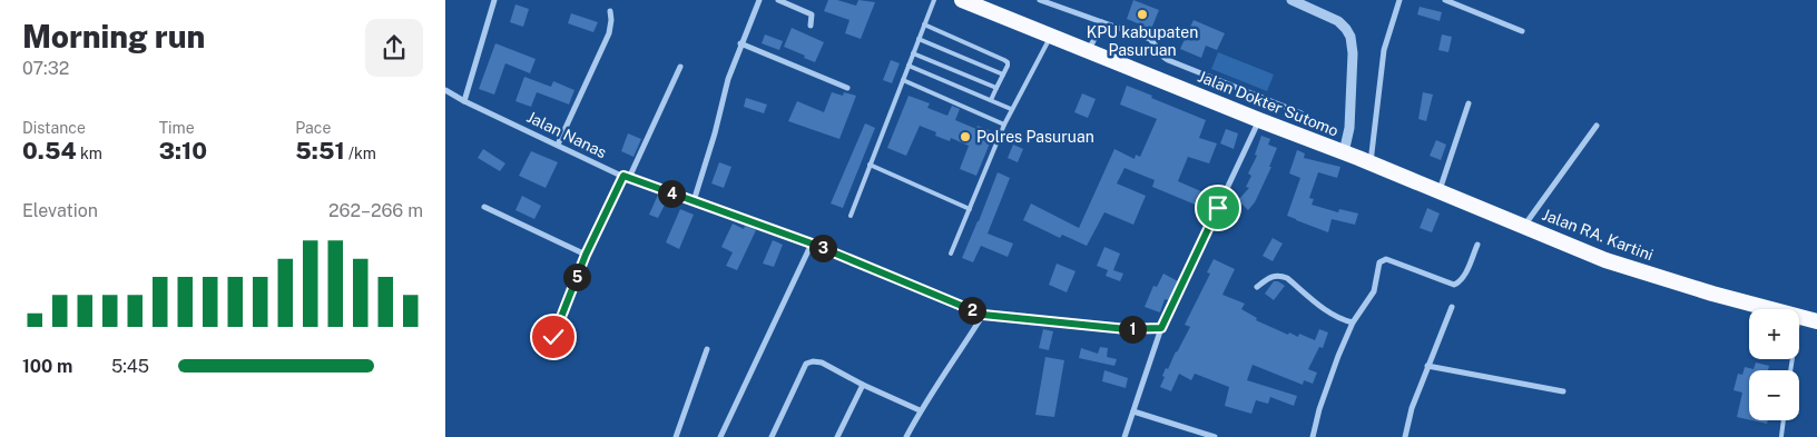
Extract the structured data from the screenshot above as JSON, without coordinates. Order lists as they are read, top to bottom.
{
  "streets": {
    "highway": ["Jalan Dokter Sutomo", "Jalan RA. Kartini"],
    "street": ["Jalan Nanas"]
  },
  "crossings": [
    ["Jalan Dokter Sutomo", "Jalan RA. Kartini"]
  ],
  "places": ["KPU kabupaten Pasuruan", "Polres Pasuruan"],
  "page": {
    "heading": ["Morning run", "07:32"],
    "stats": [
      ["Distance", "0.54 km"],
      ["Time", "3:10"],
      ["Pace", "5:51 /km"]
    ],
    "pins": [
      "4",
      "3",
      "5",
      "2",
      "1"
    ],
    "chart": ["Elevation", "262–266 m"],
    "map_buttons": ["+", "−"],
    "list": [
      {
        "name": "100 m",
        "note": "5:45"
      }
    ]
  }
}
